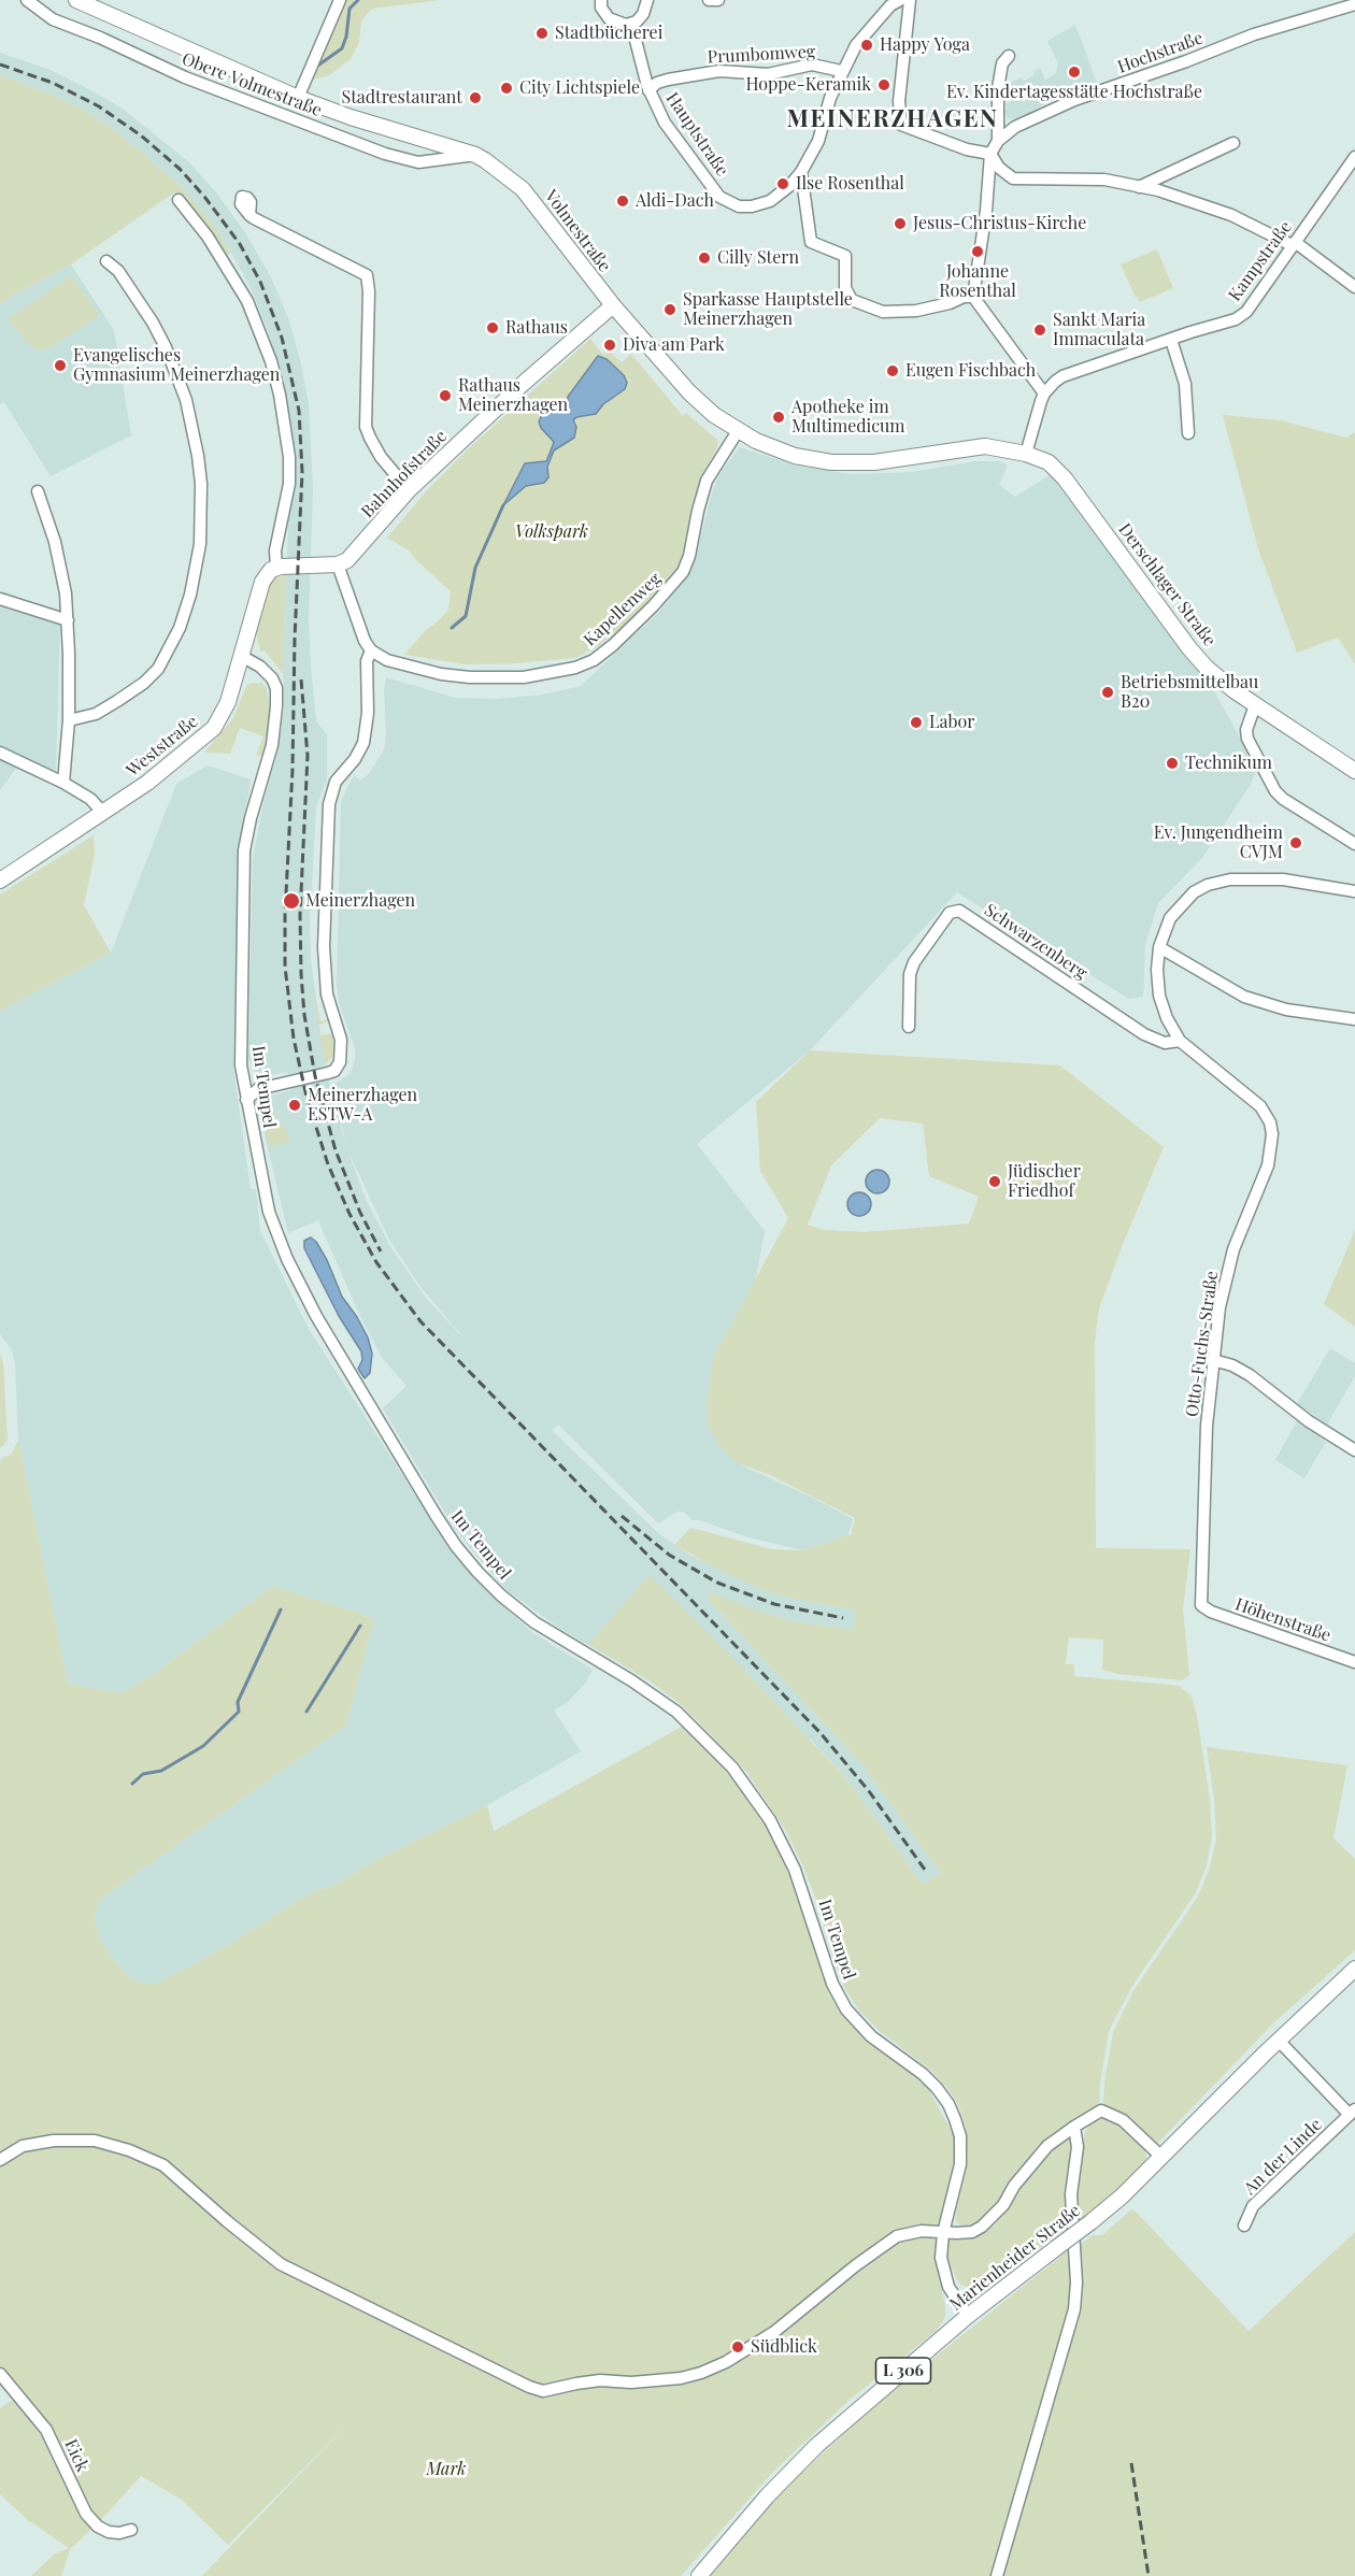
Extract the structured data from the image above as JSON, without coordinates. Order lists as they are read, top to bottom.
{
  "streets": {
    "main road": [
      "Volmestraße",
      "Bahnhofstraße",
      "Derschlager Straße",
      "Weststraße",
      "Marienheider Straße",
      "L 306"
    ],
    "street": [
      "Hochstraße",
      "Prumbomweg",
      "Obere Volmestraße",
      "Hauptstraße",
      "Kampstraße",
      "Kapellenweg",
      "Schwarzenberg",
      "Im Tempel",
      "Otto-Fuchs-Straße",
      "Höhenstraße",
      "An der Linde",
      "Eick"
    ]
  },
  "crossings": [
    ["Prumbomweg", "Hauptstraße"],
    ["Obere Volmestraße", "Volmestraße"],
    ["Volmestraße", "Bahnhofstraße"],
    ["Volmestraße", "Derschlager Straße"],
    ["Volmestraße", "Kapellenweg"],
    ["Weststraße", "Im Tempel"],
    ["Schwarzenberg", "Otto-Fuchs-Straße"],
    ["Im Tempel", "Marienheider Straße"],
    ["Otto-Fuchs-Straße", "Höhenstraße"],
    ["An der Linde", "Marienheider Straße"]
  ],
  "districts": ["MEINERZHAGEN"],
  "parks": ["Volkspark", "Mark"],
  "places": [
    "Stadtbücherei",
    "Happy Yoga",
    "Ev. Kindertagesstätte Hochstraße",
    "Hoppe-Keramik",
    "City Lichtspiele",
    "Stadtrestaurant",
    "Ilse Rosenthal",
    "Aldi-Dach",
    "Jesus-Christus-Kirche",
    "Johanne Rosenthal",
    "Cilly Stern",
    "Sparkasse Hauptstelle Meinerzhagen",
    "Rathaus",
    "Sankt Maria Immaculata",
    "Diva am Park",
    "Evangelisches Gymnasium Meinerzhagen",
    "Eugen Fischbach",
    "Rathaus Meinerzhagen",
    "Apotheke im Multimedicum",
    "Betriebsmittelbau B20",
    "Labor",
    "Technikum",
    "Ev. Jungendheim CVJM",
    "Meinerzhagen",
    "Meinerzhagen ESTW-A",
    "Jüdischer Friedhof",
    "Südblick"
  ]
}
